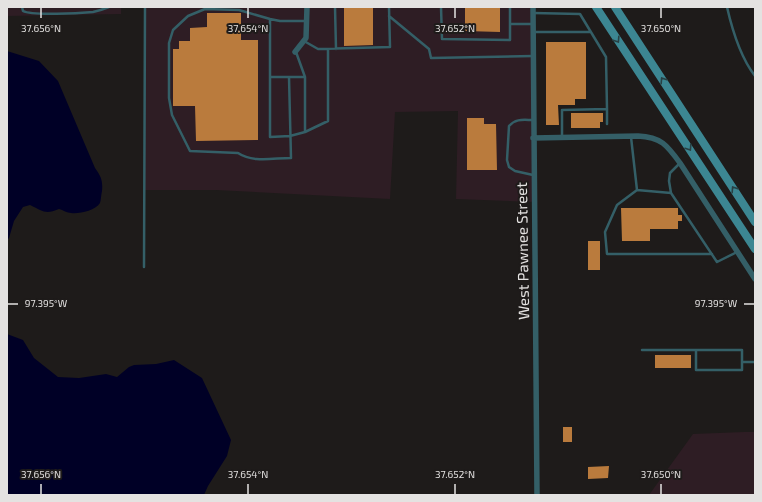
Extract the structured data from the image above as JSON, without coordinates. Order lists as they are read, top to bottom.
{
  "streets": {
    "street": ["West Pawnee Street"]
  },
  "coordinates": [
    "37.656°N",
    "37.654°N",
    "37.652°N",
    "37.650°N",
    "97.395°W"
  ]
}
